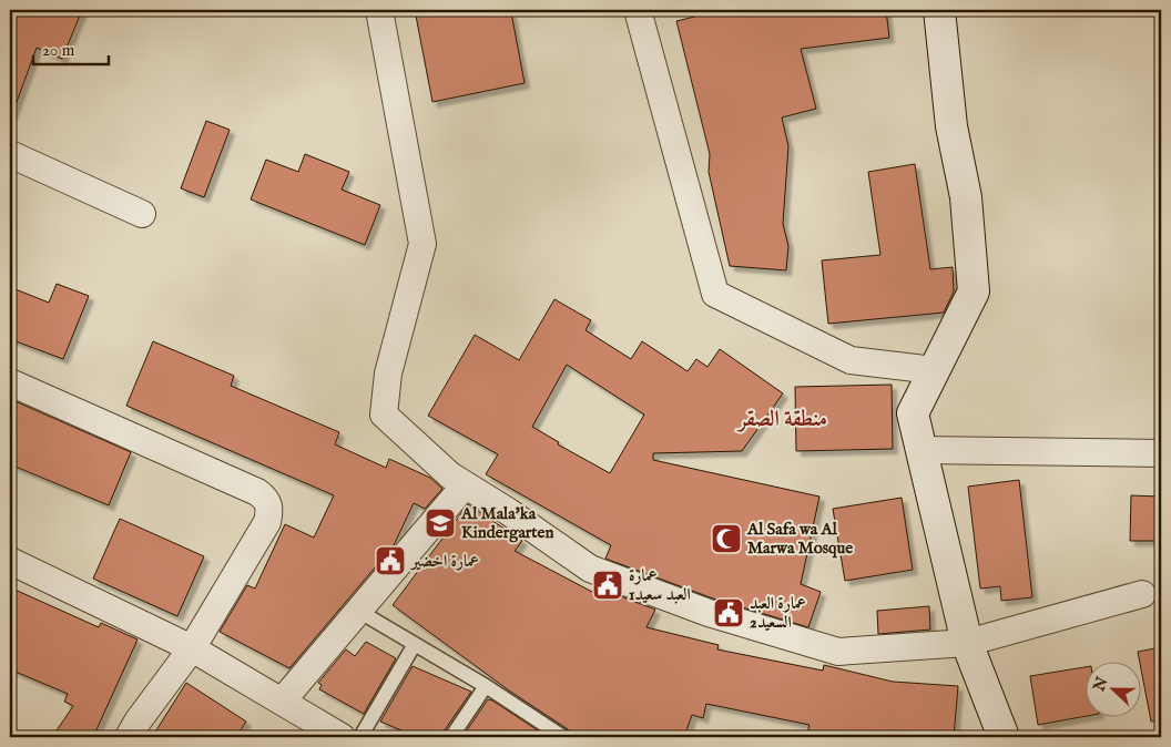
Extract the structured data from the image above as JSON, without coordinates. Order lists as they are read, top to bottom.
{
  "districts": ["منطقة الصقر"],
  "places": {
    "school or university": ["Al Mala'ka Kindergarten"],
    "mosque": ["Al Safa wa Al Marwa Mosque"],
    "public building": ["عمارة اخضير", "عمارة العبد سعيد1", "عمارة العبد السعيد2"]
  },
  "scale_bar": "20 m",
  "north": "left"
}
